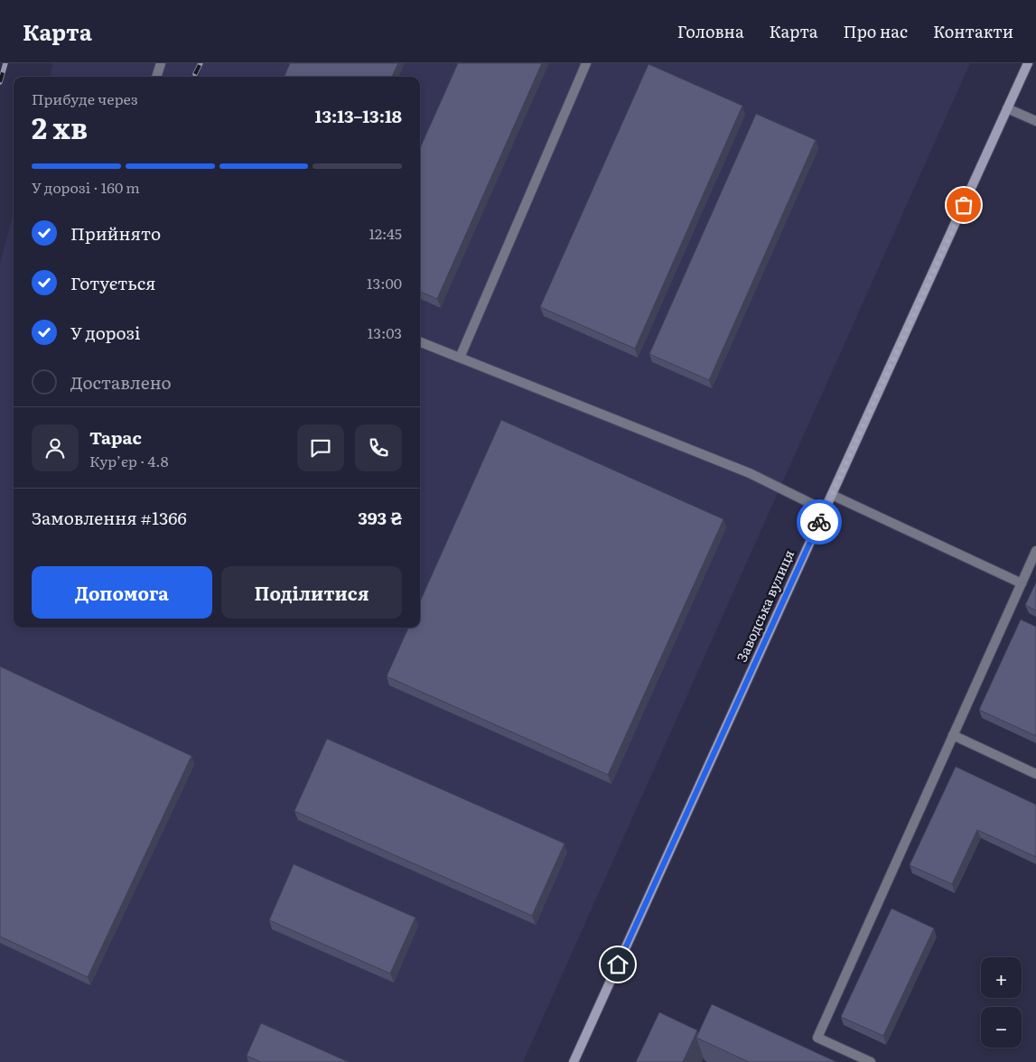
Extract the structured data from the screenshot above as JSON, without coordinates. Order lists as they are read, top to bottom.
{
  "streets": {
    "main road": ["Заводська вулиця"]
  },
  "page": {
    "header": "Карта",
    "nav": [
      "Головна",
      "Карта",
      "Про нас",
      "Контакти"
    ],
    "heading": ["2 хв", "Прибуде через", "13:13–13:18"],
    "panel": [
      "Тарас",
      "Кур’єр · 4.8",
      "Замовлення #1366",
      "393 ₴"
    ],
    "bar": "У дорозі · 160 m",
    "list": [
      ["Прийнято", "12:45"],
      ["Готується", "13:00"],
      ["У дорозі", "13:03"],
      "Доставлено"
    ],
    "buttons": ["Допомога", "Поділитися"],
    "map_buttons": ["+", "−"]
  }
}
